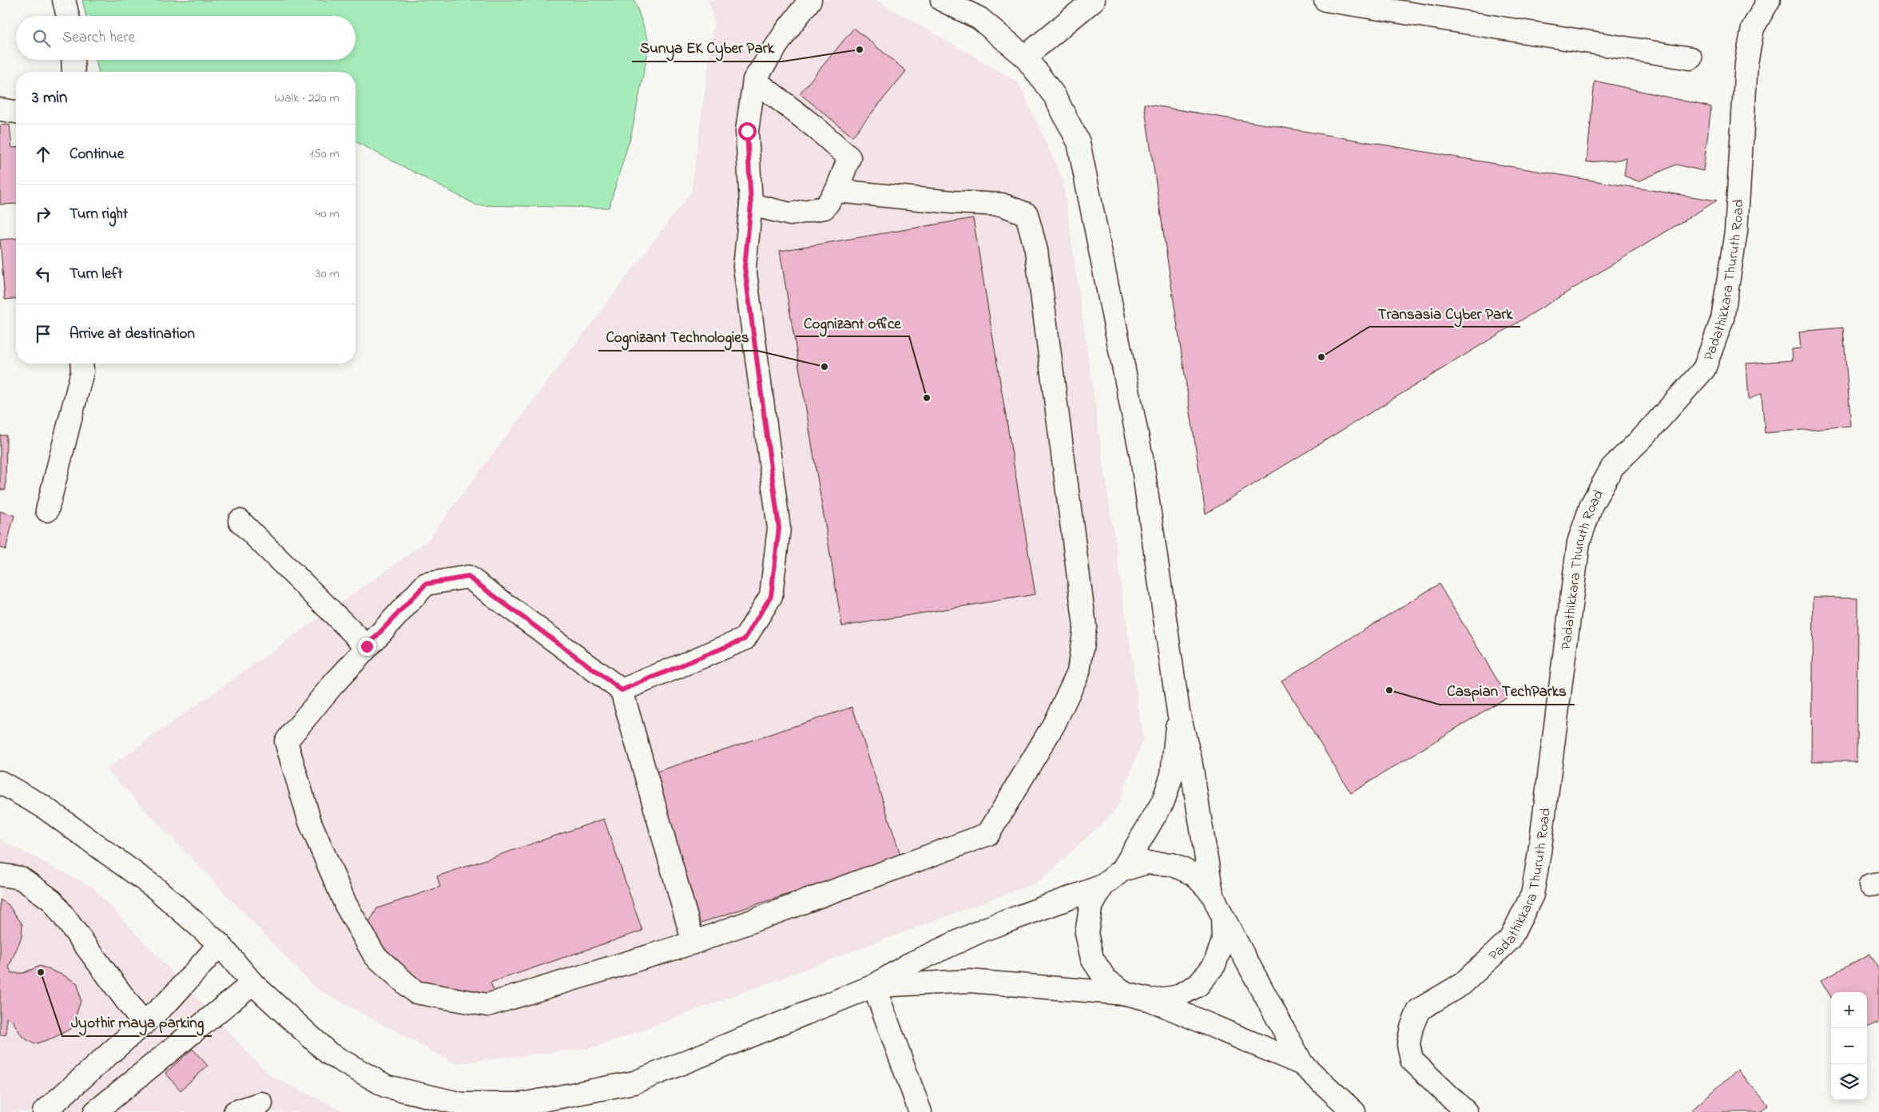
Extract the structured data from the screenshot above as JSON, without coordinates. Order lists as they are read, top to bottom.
{
  "streets": {
    "street": ["Padathikkara Thuruth Road"]
  },
  "places": [
    "Sunya EK Cyber Park",
    "Transasia Cyber Park",
    "Cognizant Technologies",
    "Cognizant office",
    "Caspian TechParks",
    "Jyothir maya parking"
  ],
  "page": {
    "search": "Search here",
    "heading": ["3 min", "Walk · 220 m"],
    "list": [
      ["Continue", "150 m"],
      ["Turn right", "40 m"],
      ["Turn left", "30 m"],
      "Arrive at destination"
    ],
    "map_buttons": ["+", "−"]
  }
}
